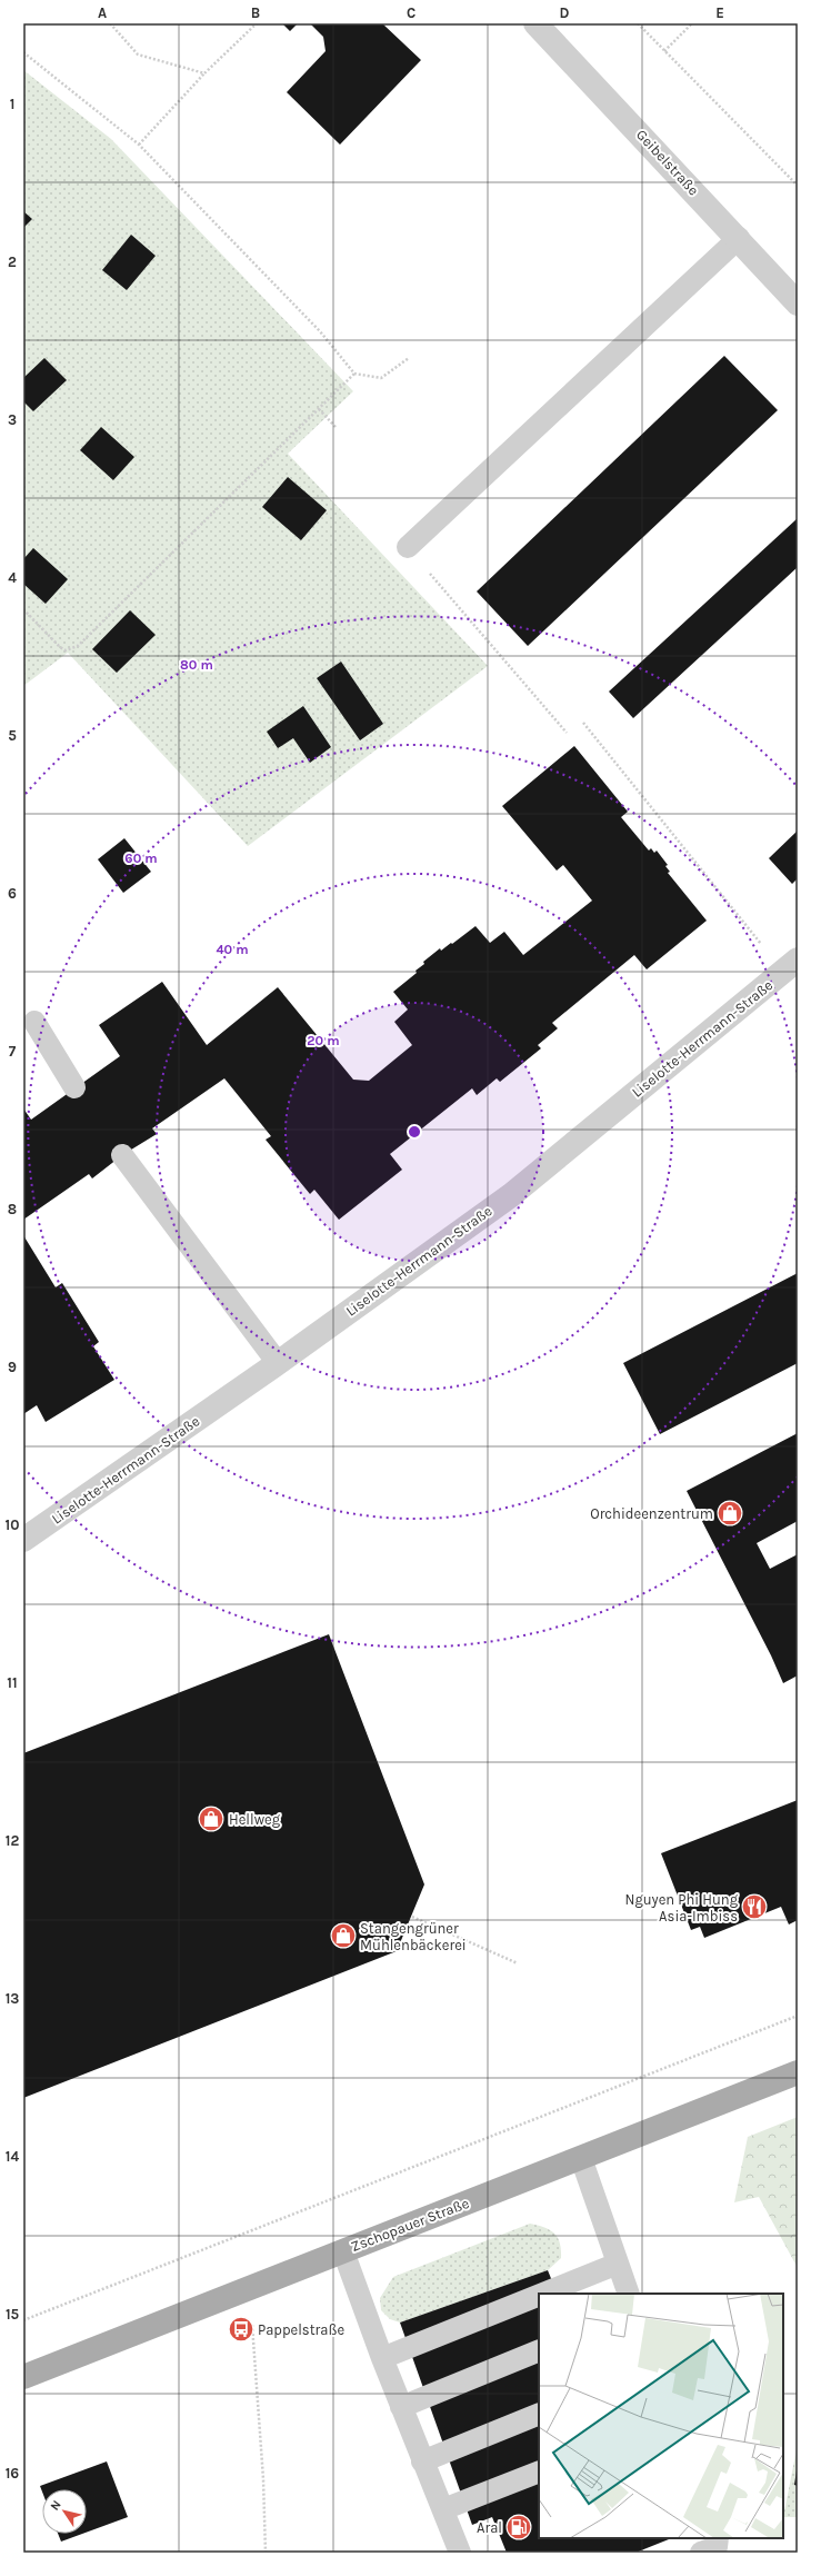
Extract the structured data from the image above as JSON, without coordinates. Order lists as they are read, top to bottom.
{
  "streets": {
    "main road": ["Zschopauer Straße"],
    "street": ["Geibelstraße", "Liselotte-Herrmann-Straße"]
  },
  "places": {
    "shop": ["Orchideenzentrum", "Hellweg", "Stangengrüner Mühlenbäckerei"],
    "restaurant": ["Nguyen Phi Hung Asia-Imbiss"],
    "bus stop": ["Pappelstraße"],
    "fuel station": ["Aral"]
  },
  "north": "top left",
  "grid": {
    "columns": [
      "A",
      "B",
      "C",
      "D",
      "E"
    ],
    "rows": [
      "1",
      "2",
      "3",
      "4",
      "5",
      "6",
      "7",
      "8",
      "9",
      "10",
      "11",
      "12",
      "13",
      "14",
      "15",
      "16"
    ]
  },
  "rings": [
    "80 m",
    "60 m",
    "40 m",
    "20 m"
  ]
}
